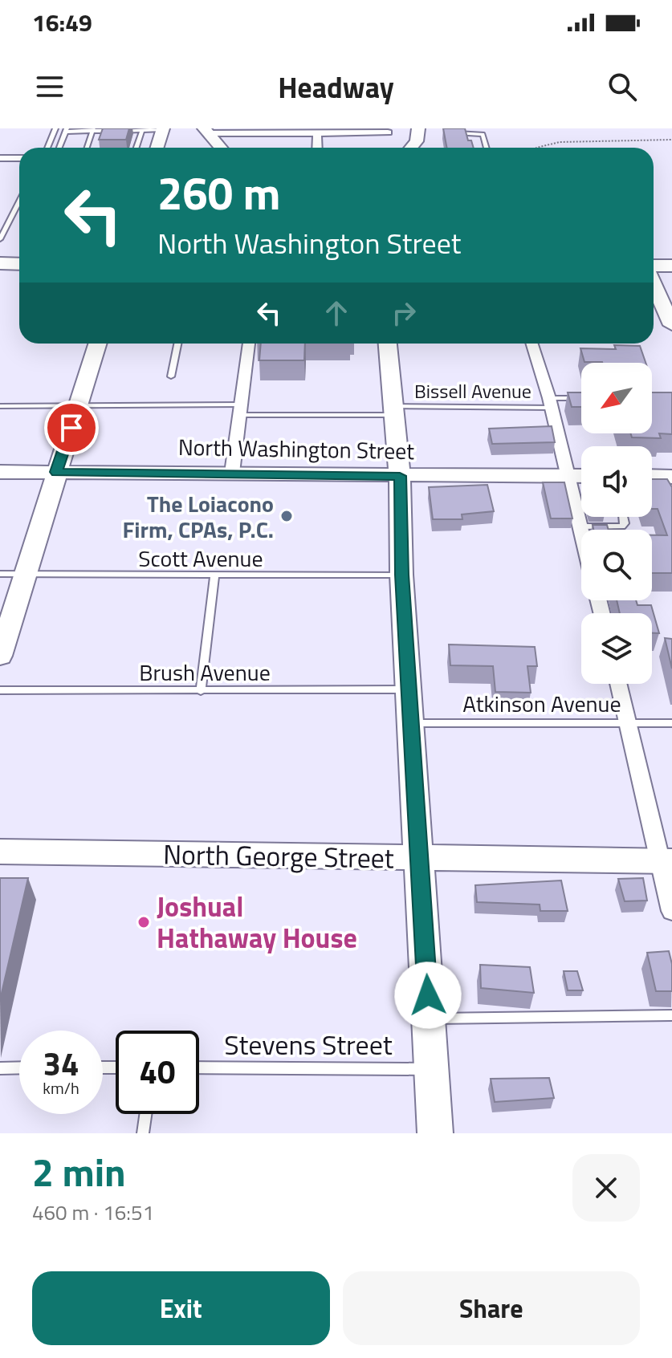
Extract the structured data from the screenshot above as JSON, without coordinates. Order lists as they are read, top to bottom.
{
  "streets": {
    "street": ["North Washington Street", "North George Street"],
    "lane": [
      "Bissell Avenue",
      "Scott Avenue",
      "Brush Avenue",
      "Atkinson Avenue",
      "Stevens Street"
    ]
  },
  "places": ["The Loiacono Firm, CPAs, P.C.", "Joshual Hathaway House"],
  "north": "bottom left",
  "page": {
    "status": "16:49",
    "header": "Headway",
    "turn": ["260 m", "North Washington Street"],
    "speed": "34 km/h",
    "limit": "40",
    "heading": ["2 min", "460 m · 16:51"],
    "buttons": ["Exit", "Share"]
  }
}
